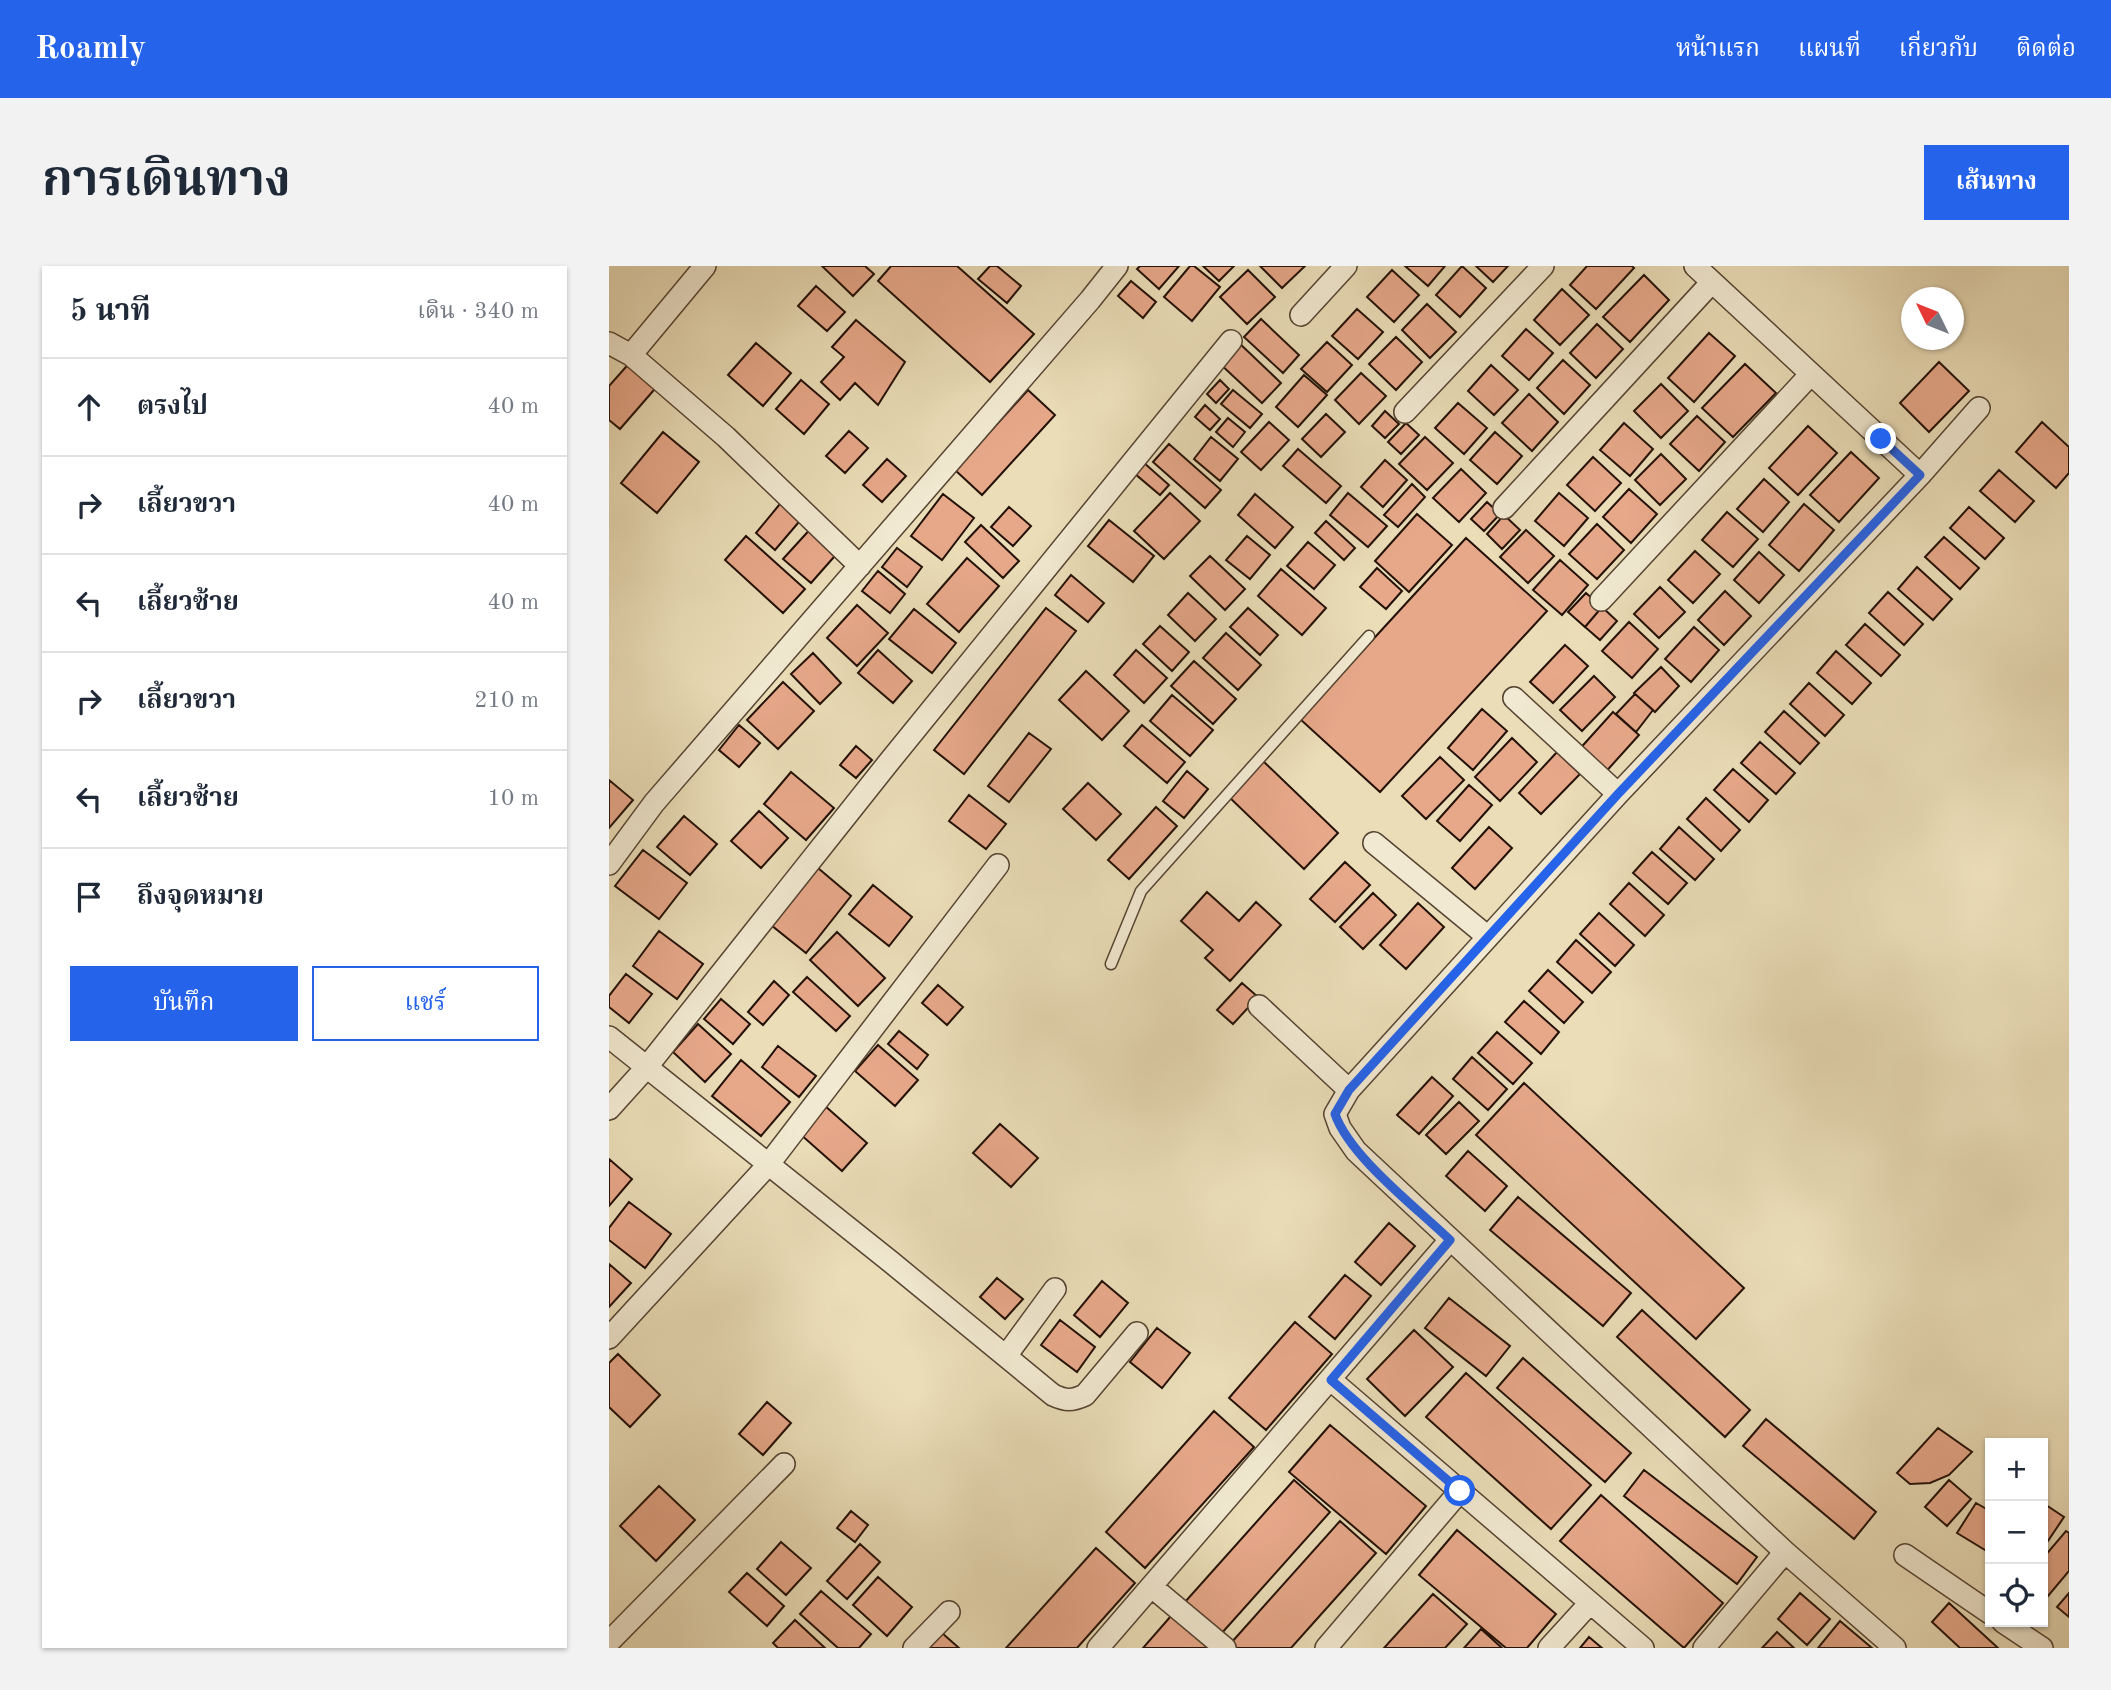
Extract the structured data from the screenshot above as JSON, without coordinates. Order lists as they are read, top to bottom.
{
  "north": "top left",
  "page": {
    "header": "Roamly",
    "nav": [
      "หน้าแรก",
      "แผนที่",
      "เกี่ยวกับ",
      "ติดต่อ"
    ],
    "title": "การเดินทาง",
    "buttons": [
      "เส้นทาง",
      ["บันทึก", "แชร์"]
    ],
    "heading": ["5 นาที", "เดิน · 340 m"],
    "list": [
      ["ตรงไป", "40 m"],
      ["เลี้ยวขวา", "40 m"],
      ["เลี้ยวซ้าย", "40 m"],
      ["เลี้ยวขวา", "210 m"],
      ["เลี้ยวซ้าย", "10 m"],
      "ถึงจุดหมาย"
    ],
    "map_buttons": ["+", "−"]
  }
}
